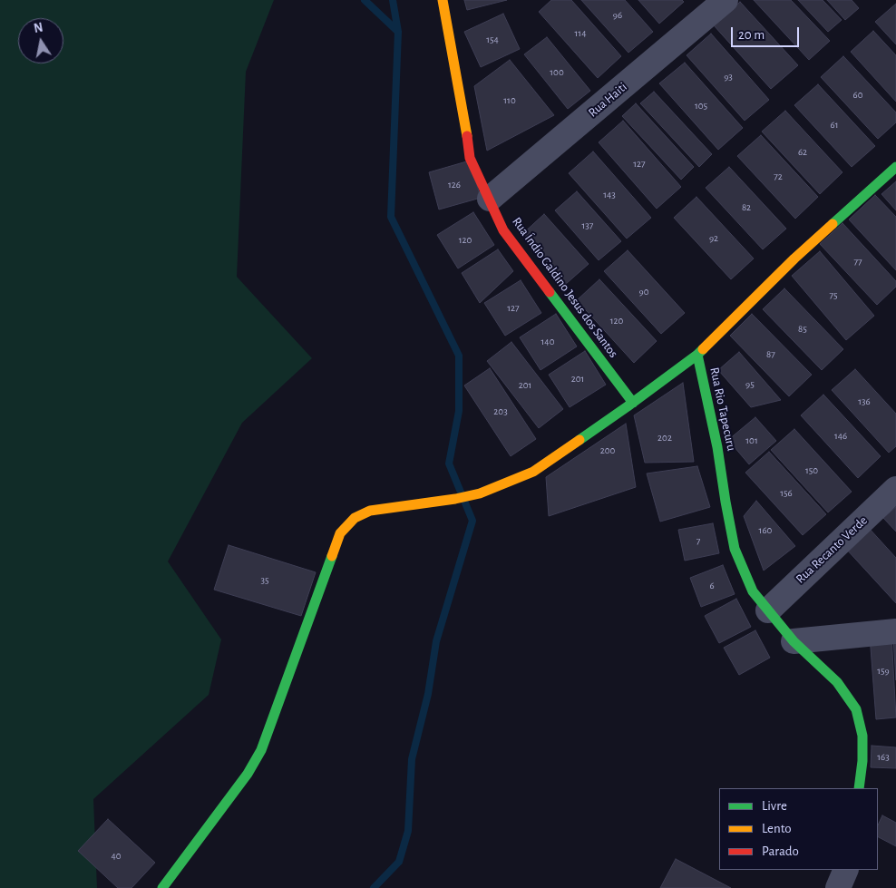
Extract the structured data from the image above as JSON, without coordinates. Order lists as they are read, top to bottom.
{
  "streets": {
    "street": [
      "Rua Haiti",
      "Rua Índio Galdino Jesus dos Santos",
      "Rua Rio Tapecuru",
      "Rua Recanto Verde"
    ]
  },
  "crossings": [
    ["Rua Haiti", "Rua Índio Galdino Jesus dos Santos"],
    ["Rua Rio Tapecuru", "Rua Recanto Verde"]
  ],
  "house_numbers": [
    "96",
    "114",
    "154",
    "100",
    "93",
    "60",
    "110",
    "105",
    "61",
    "62",
    "127",
    "72",
    "126",
    "143",
    "82",
    "137",
    "92",
    "120",
    "77",
    "90",
    "75",
    "127",
    "120",
    "85",
    "140",
    "87",
    "201",
    "95",
    "201",
    "136",
    "203",
    "146",
    "202",
    "101",
    "200",
    "150",
    "156",
    "160",
    "7",
    "35",
    "6",
    "159",
    "163",
    "40"
  ],
  "legend": ["Livre", "Lento", "Parado"],
  "scale_bar": "20 m",
  "north": "top"
}
